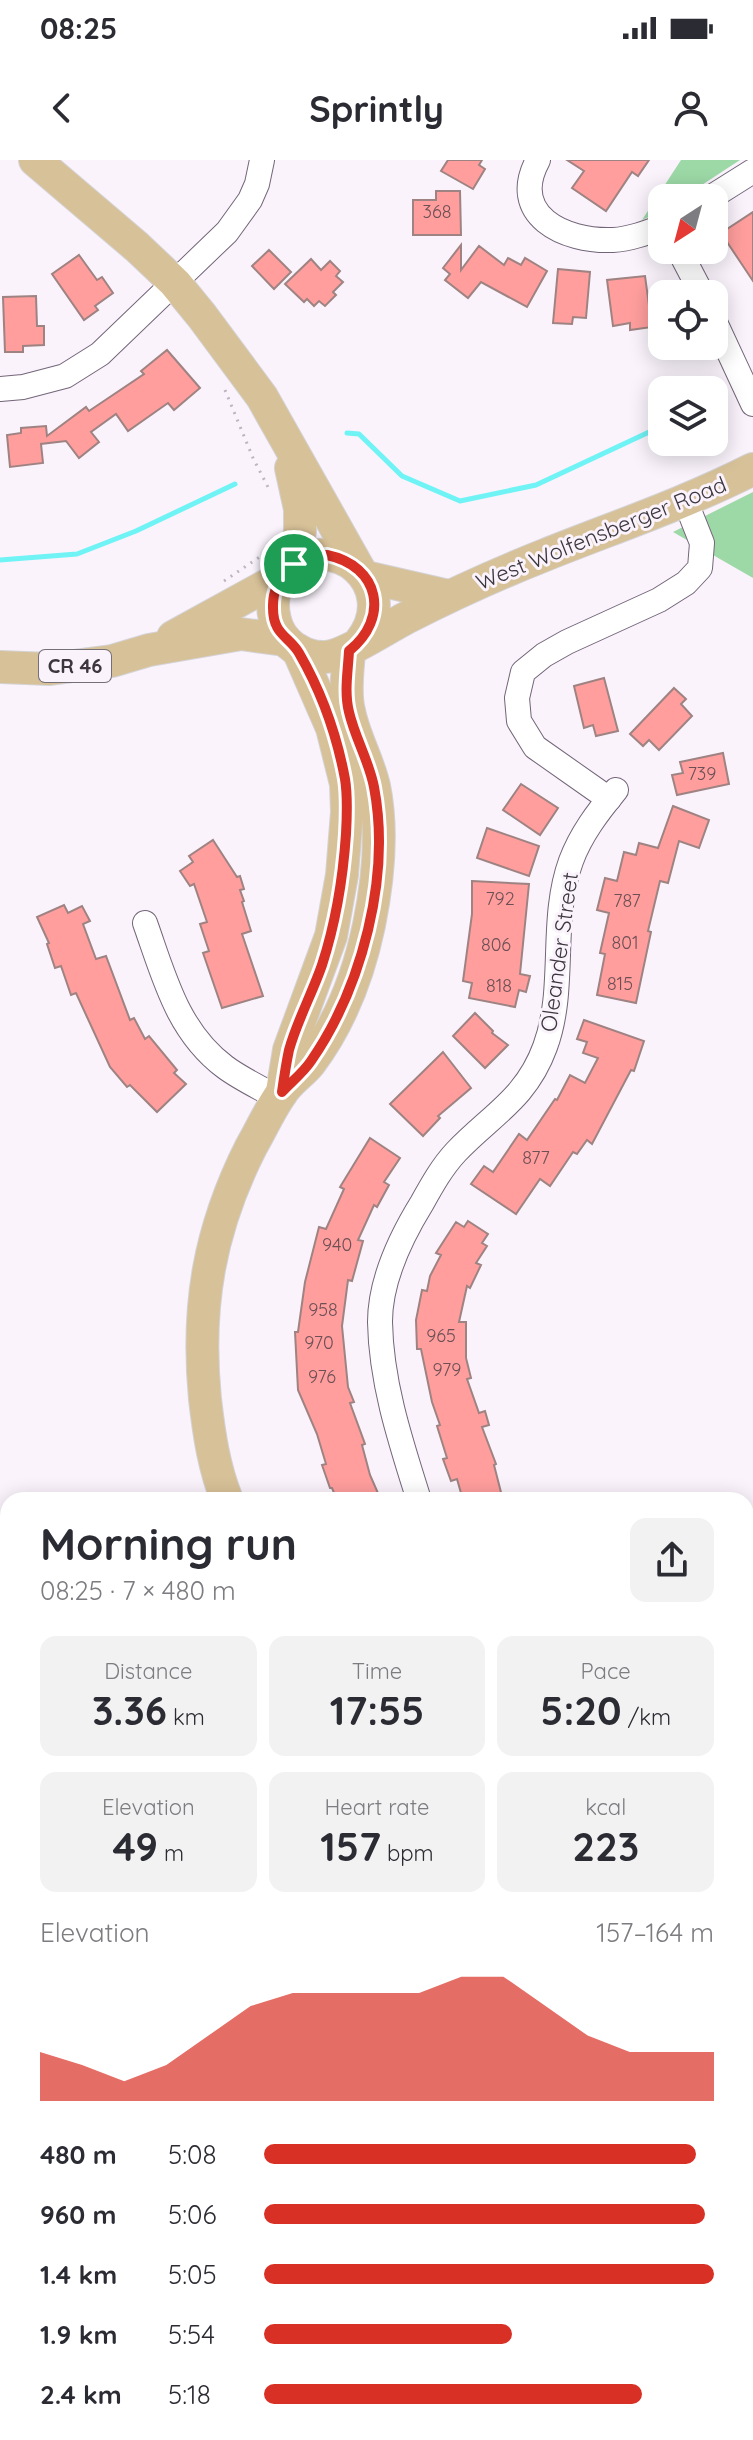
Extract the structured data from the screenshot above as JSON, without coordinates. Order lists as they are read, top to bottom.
{
  "streets": {
    "main road": ["West Wolfensberger Road", "CR 46"],
    "street": ["Oleander Street"]
  },
  "crossings": [
    ["West Wolfensberger Road", "Oleander Street"]
  ],
  "house_numbers": [
    "368",
    "739",
    "792",
    "787",
    "801",
    "806",
    "815",
    "818",
    "877",
    "940",
    "958",
    "965",
    "970",
    "979",
    "976"
  ],
  "north": "bottom left",
  "page": {
    "status": "08:25",
    "header": "Sprintly",
    "heading": ["Morning run", "08:25 · 7 × 480 m"],
    "stats": [
      ["Distance", "3.36 km"],
      ["Time", "17:55"],
      ["Pace", "5:20 /km"],
      ["Elevation", "49 m"],
      ["Heart rate", "157 bpm"],
      ["kcal", "223"]
    ],
    "chart": ["Elevation", "157–164 m"],
    "list": [
      {
        "name": "480 m",
        "note": "5:08"
      },
      {
        "name": "960 m",
        "note": "5:06"
      },
      {
        "name": "1.4 km",
        "note": "5:05"
      },
      {
        "name": "1.9 km",
        "note": "5:54"
      },
      {
        "name": "2.4 km",
        "note": "5:18"
      }
    ]
  }
}
